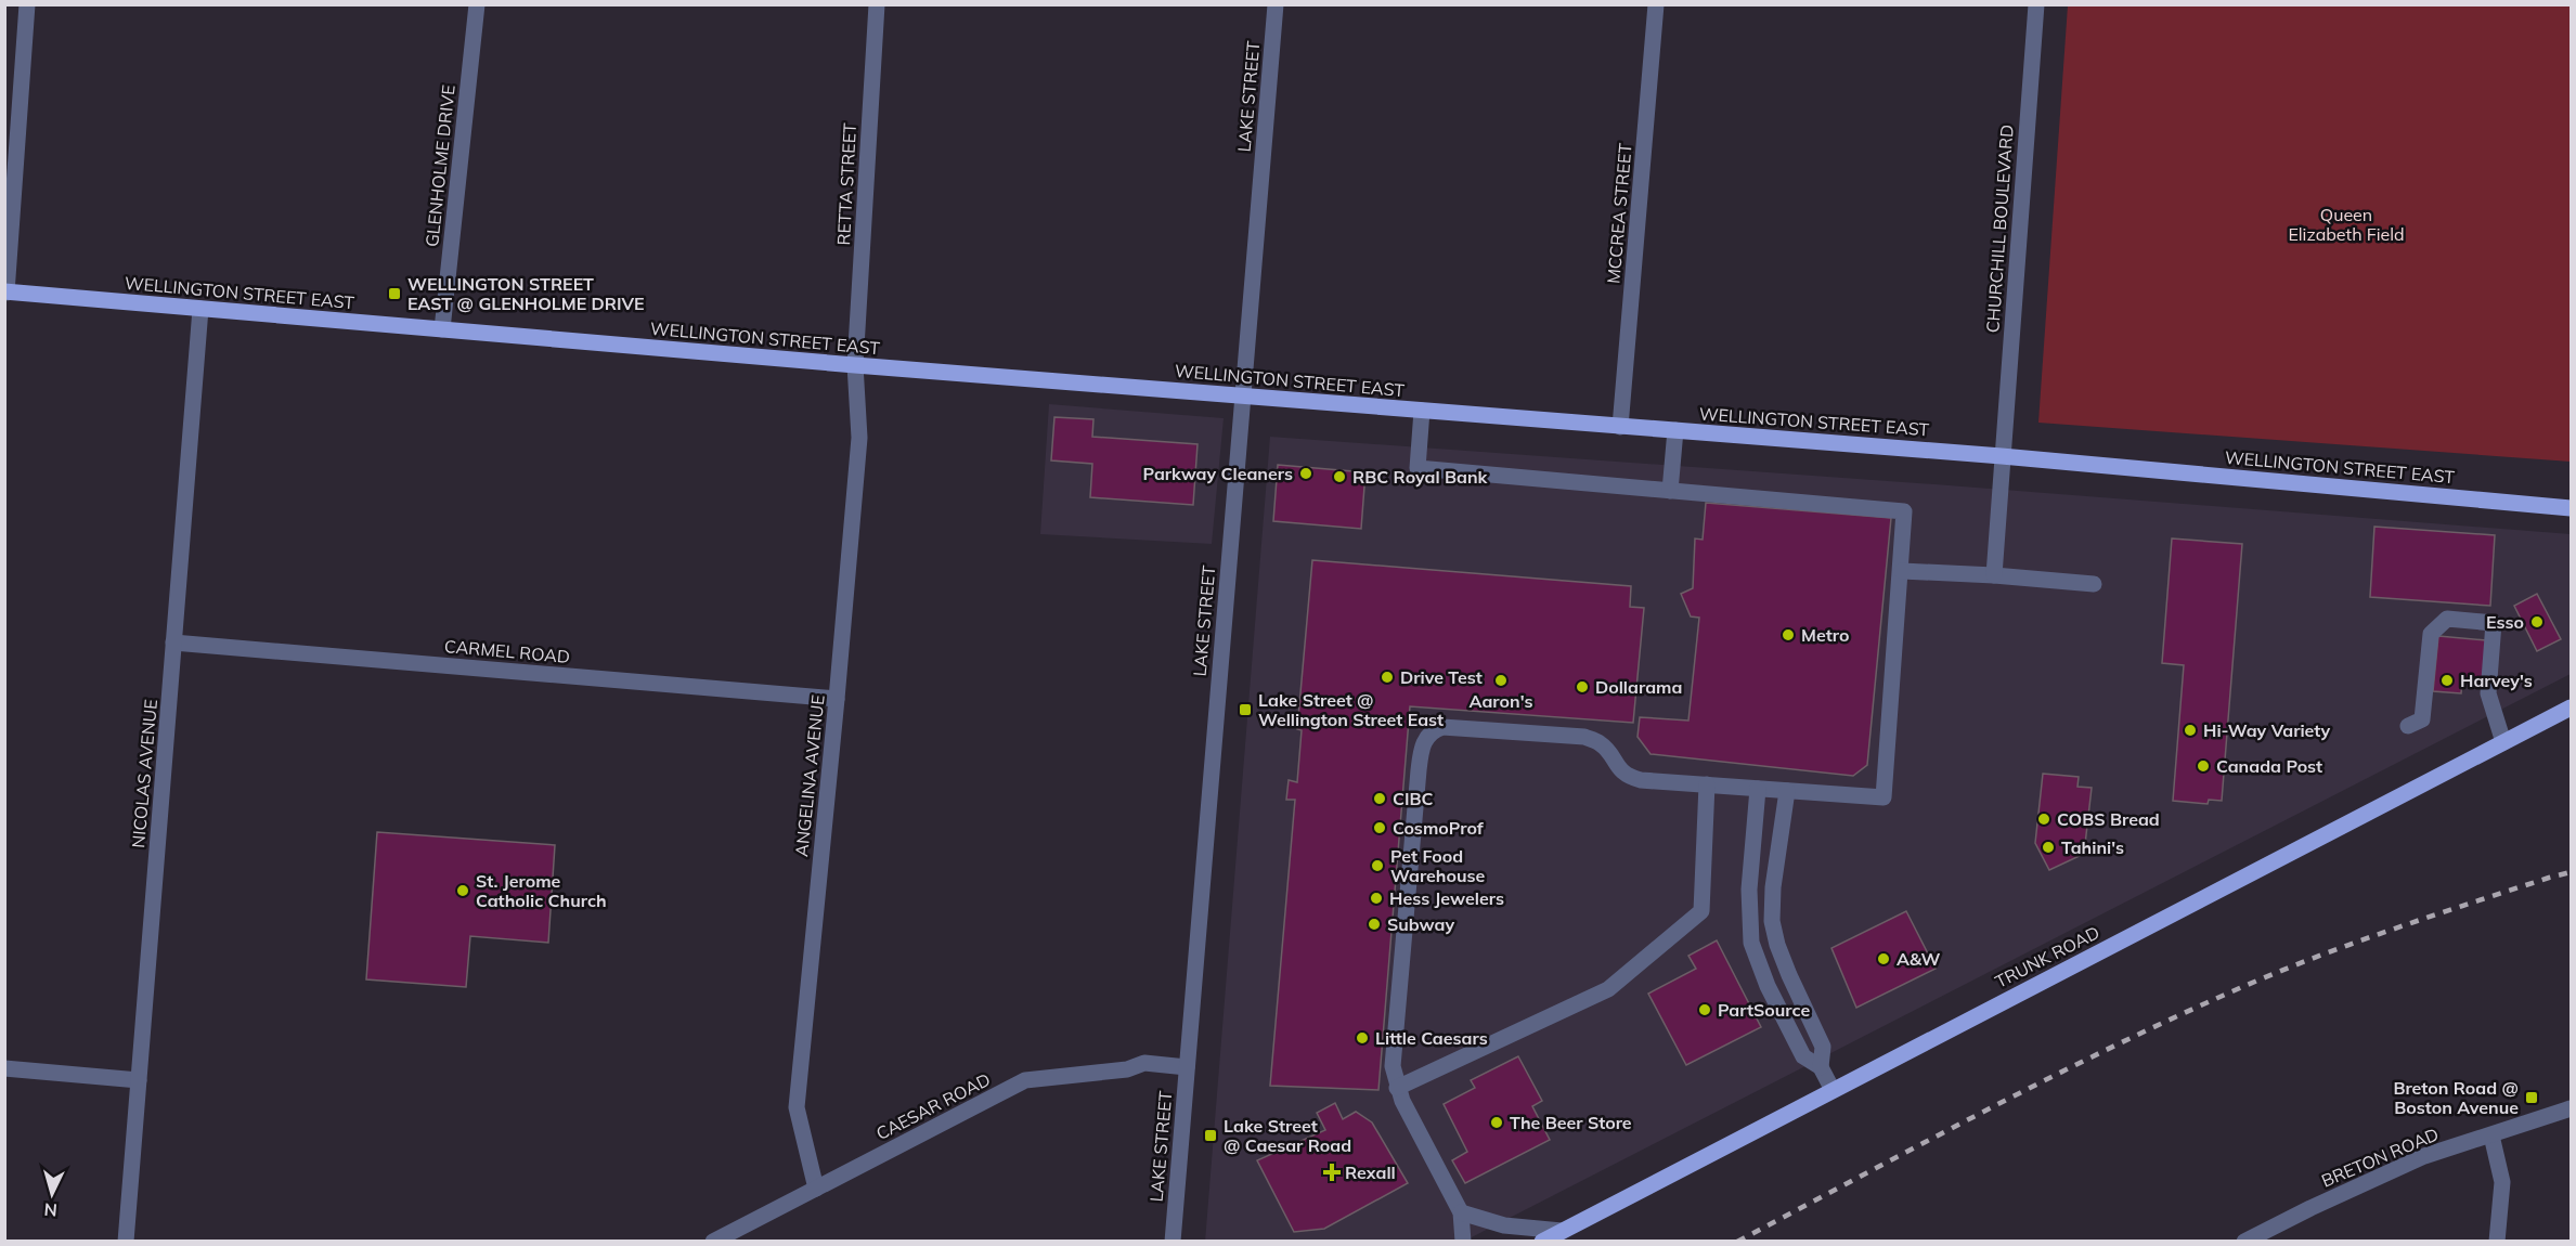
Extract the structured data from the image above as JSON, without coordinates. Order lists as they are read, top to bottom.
{
  "streets": {
    "main road": ["WELLINGTON STREET EAST", "TRUNK ROAD"],
    "street": [
      "LAKE STREET",
      "GLENHOLME DRIVE",
      "RETTA STREET",
      "MCCREA STREET",
      "CHURCHILL BOULEVARD",
      "CARMEL ROAD",
      "NICOLAS AVENUE",
      "ANGELINA AVENUE",
      "CAESAR ROAD",
      "BRETON ROAD"
    ]
  },
  "crossings": [
    ["LAKE STREET", "WELLINGTON STREET EAST"],
    ["LAKE STREET", "CAESAR ROAD"],
    ["GLENHOLME DRIVE", "WELLINGTON STREET EAST"],
    ["RETTA STREET", "WELLINGTON STREET EAST"],
    ["RETTA STREET", "ANGELINA AVENUE"],
    ["MCCREA STREET", "WELLINGTON STREET EAST"],
    ["CHURCHILL BOULEVARD", "WELLINGTON STREET EAST"],
    ["WELLINGTON STREET EAST", "NICOLAS AVENUE"],
    ["WELLINGTON STREET EAST", "ANGELINA AVENUE"],
    ["CARMEL ROAD", "NICOLAS AVENUE"],
    ["CARMEL ROAD", "ANGELINA AVENUE"],
    ["ANGELINA AVENUE", "CAESAR ROAD"]
  ],
  "parks": ["Queen Elizabeth Field"],
  "places": {
    "transit": [
      "WELLINGTON STREET EAST @ GLENHOLME DRIVE",
      "Lake Street @ Wellington Street East",
      "Breton Road @ Boston Avenue",
      "Lake Street @ Caesar Road"
    ],
    "other": [
      "Parkway Cleaners",
      "RBC Royal Bank",
      "Esso",
      "Metro",
      "Drive Test",
      "Aaron's",
      "Harvey's",
      "Dollarama",
      "Hi-Way Variety",
      "Canada Post",
      "CIBC",
      "COBS Bread",
      "CosmoProf",
      "Tahini's",
      "Pet Food Warehouse",
      "St. Jerome Catholic Church",
      "Hess Jewelers",
      "Subway",
      "A&W",
      "PartSource",
      "Little Caesars",
      "The Beer Store"
    ],
    "health": ["Rexall"]
  },
  "north": "bottom"
}
